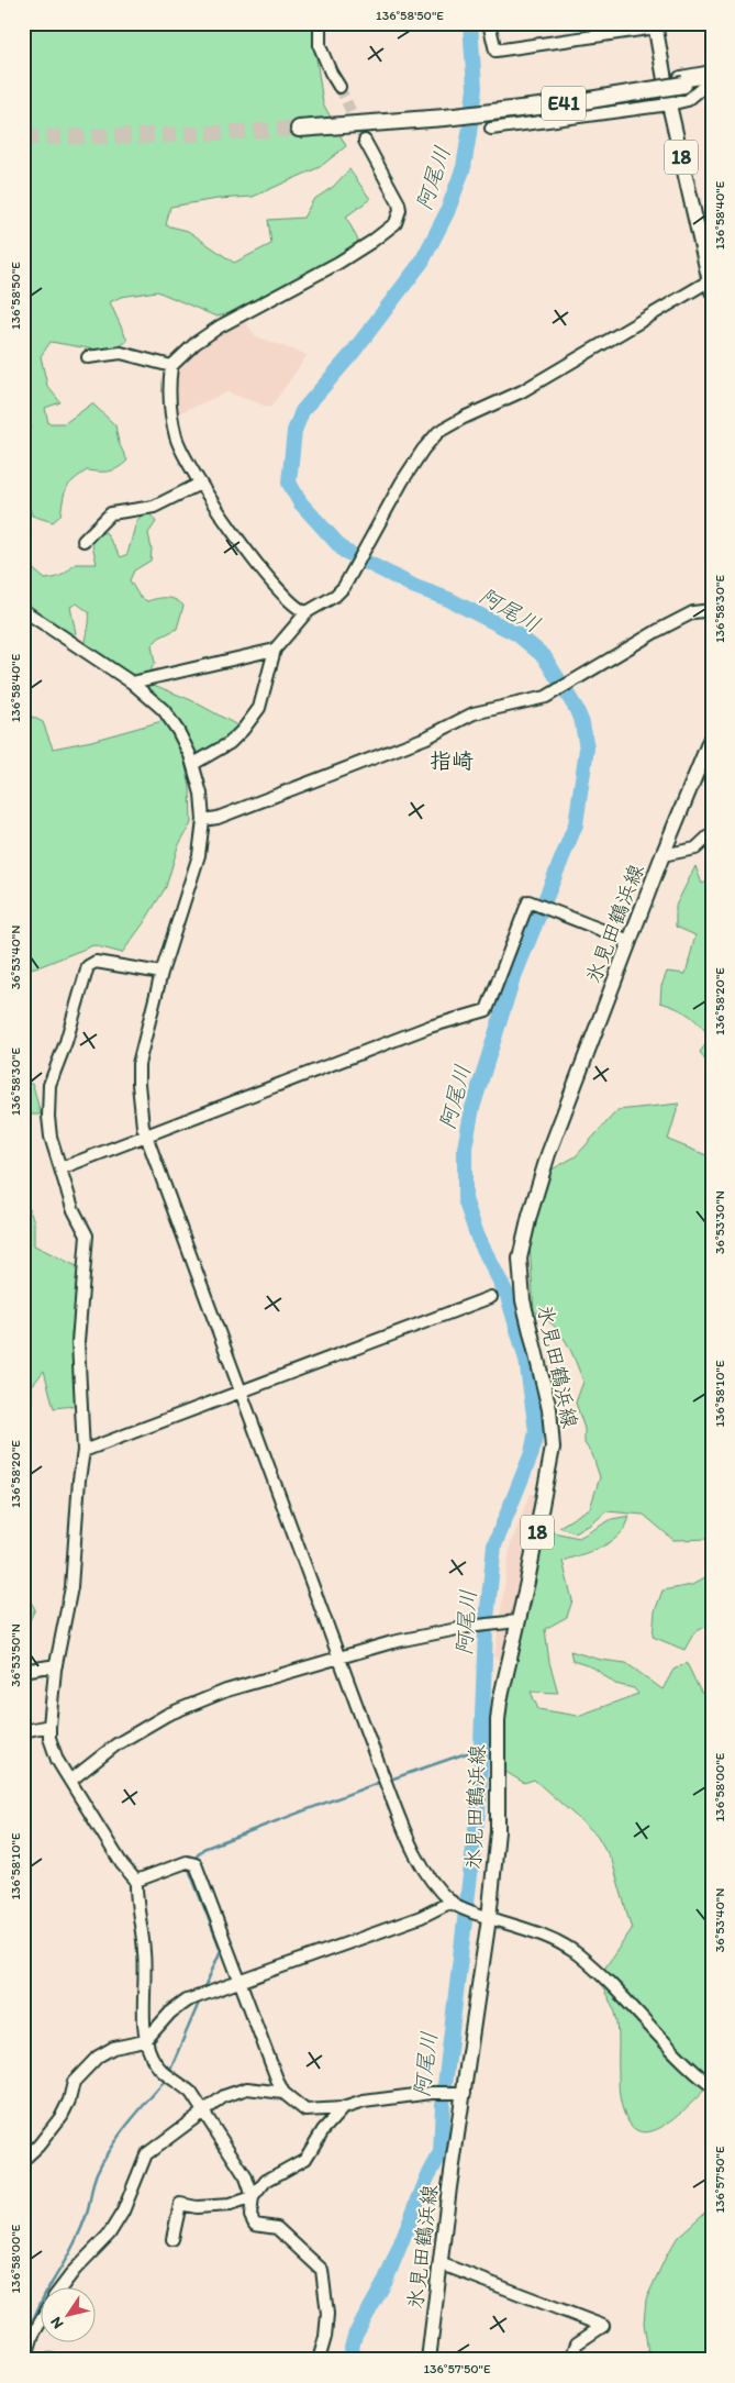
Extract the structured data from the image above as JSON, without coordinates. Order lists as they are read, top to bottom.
{
  "streets": {
    "highway": ["E41"],
    "main road": ["18", "氷見田鶴浜線"]
  },
  "districts": ["指崎"],
  "water": ["阿尾川"],
  "north": "bottom left",
  "coordinates": [
    "136°58'50\"E",
    "136°58'40\"E",
    "136°58'30\"E",
    "36°53'40\"N",
    "136°58'20\"E",
    "36°53'30\"N",
    "136°58'10\"E",
    "36°53'50\"N",
    "136°58'00\"E",
    "136°57'50\"E"
  ]
}
